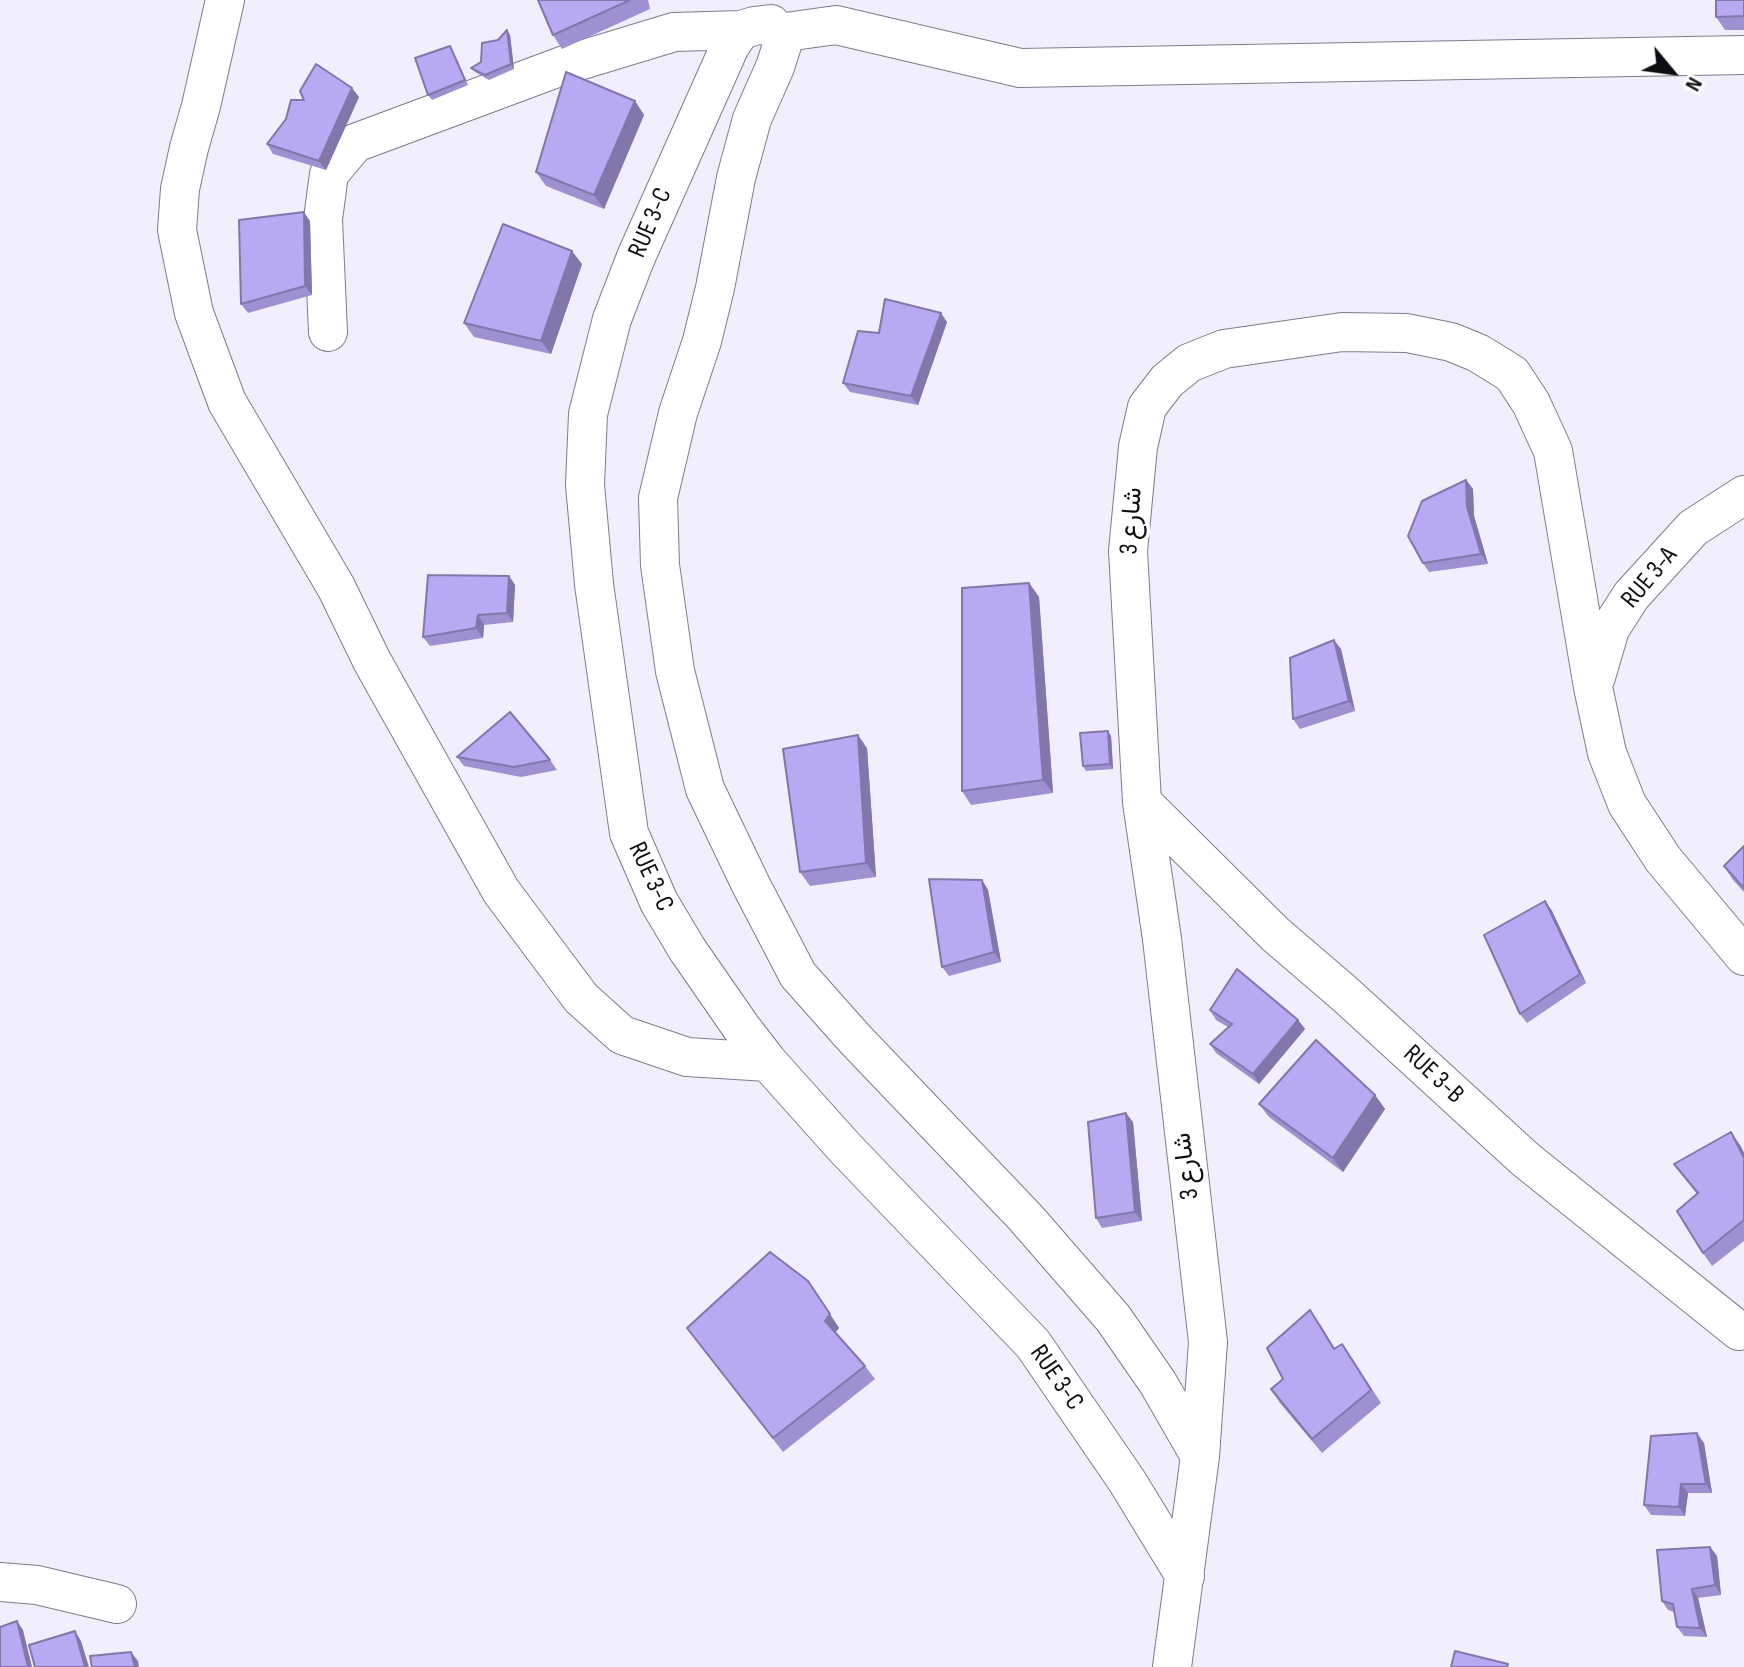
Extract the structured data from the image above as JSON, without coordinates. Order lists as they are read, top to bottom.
{
  "streets": {
    "street": [
      "RUE 3-C",
      "شارع 3",
      "RUE 3-A",
      "RUE 3-B"
    ]
  },
  "crossings": [
    ["RUE 3-C", "شارع 3"],
    ["شارع 3", "RUE 3-A"],
    ["شارع 3", "RUE 3-B"]
  ],
  "north": "bottom right"
}
